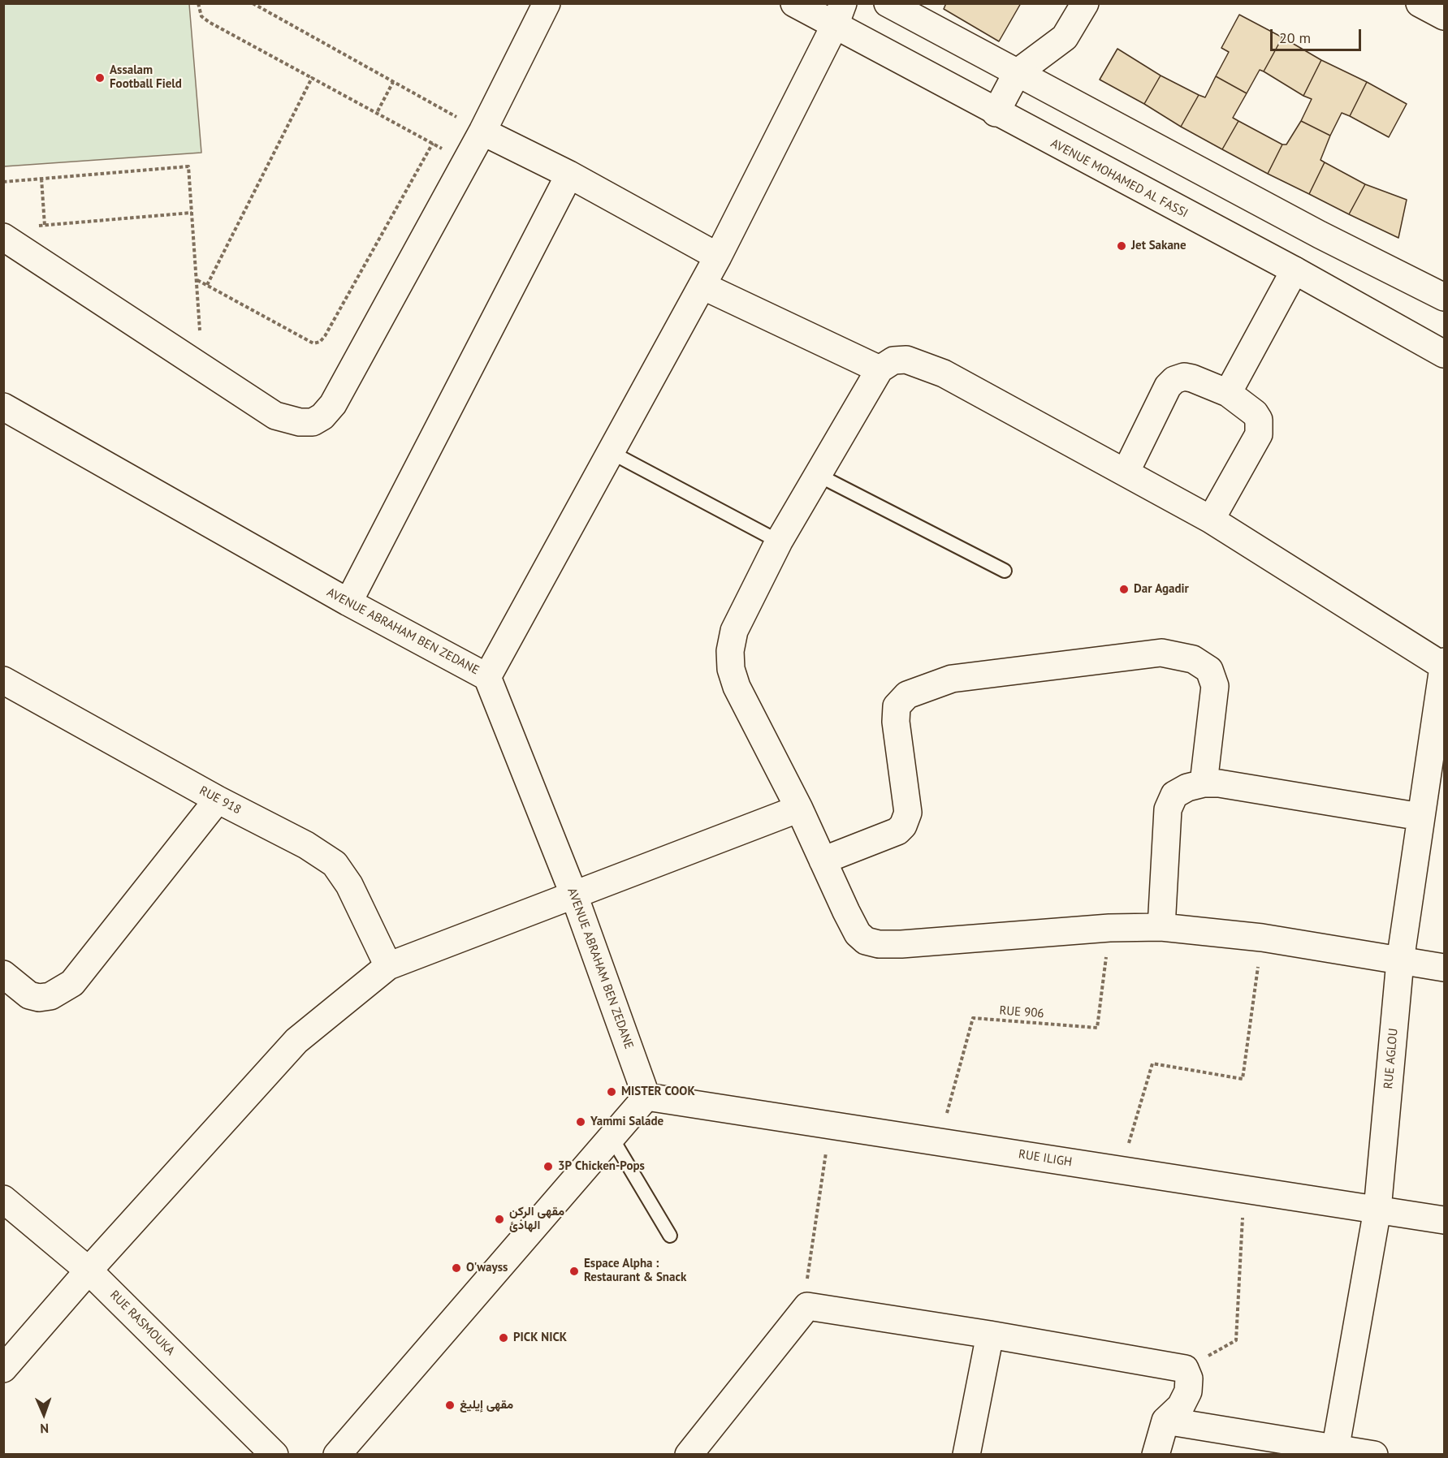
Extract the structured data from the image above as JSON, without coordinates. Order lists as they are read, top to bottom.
{
  "streets": {
    "street": [
      "AVENUE MOHAMED AL FASSI",
      "AVENUE ABRAHAM BEN ZEDANE",
      "RUE 918",
      "RUE AGLOU",
      "RUE ILIGH",
      "RUE RASMOUKA"
    ],
    "path": ["RUE 906"]
  },
  "crossings": [
    ["AVENUE ABRAHAM BEN ZEDANE", "RUE ILIGH"],
    ["RUE 906", "RUE ILIGH"],
    ["RUE AGLOU", "RUE ILIGH"]
  ],
  "places": [
    "Assalam Football Field",
    "Jet Sakane",
    "Dar Agadir",
    "MISTER COOK",
    "Yammi Salade",
    "3P Chicken-Pops",
    "مقهى الركن الهادئ",
    "O'wayss",
    "Espace Alpha : Restaurant & Snack",
    "PICK NICK",
    "مقهى إيليغ"
  ],
  "scale_bar": "20 m",
  "north": "bottom"
}
